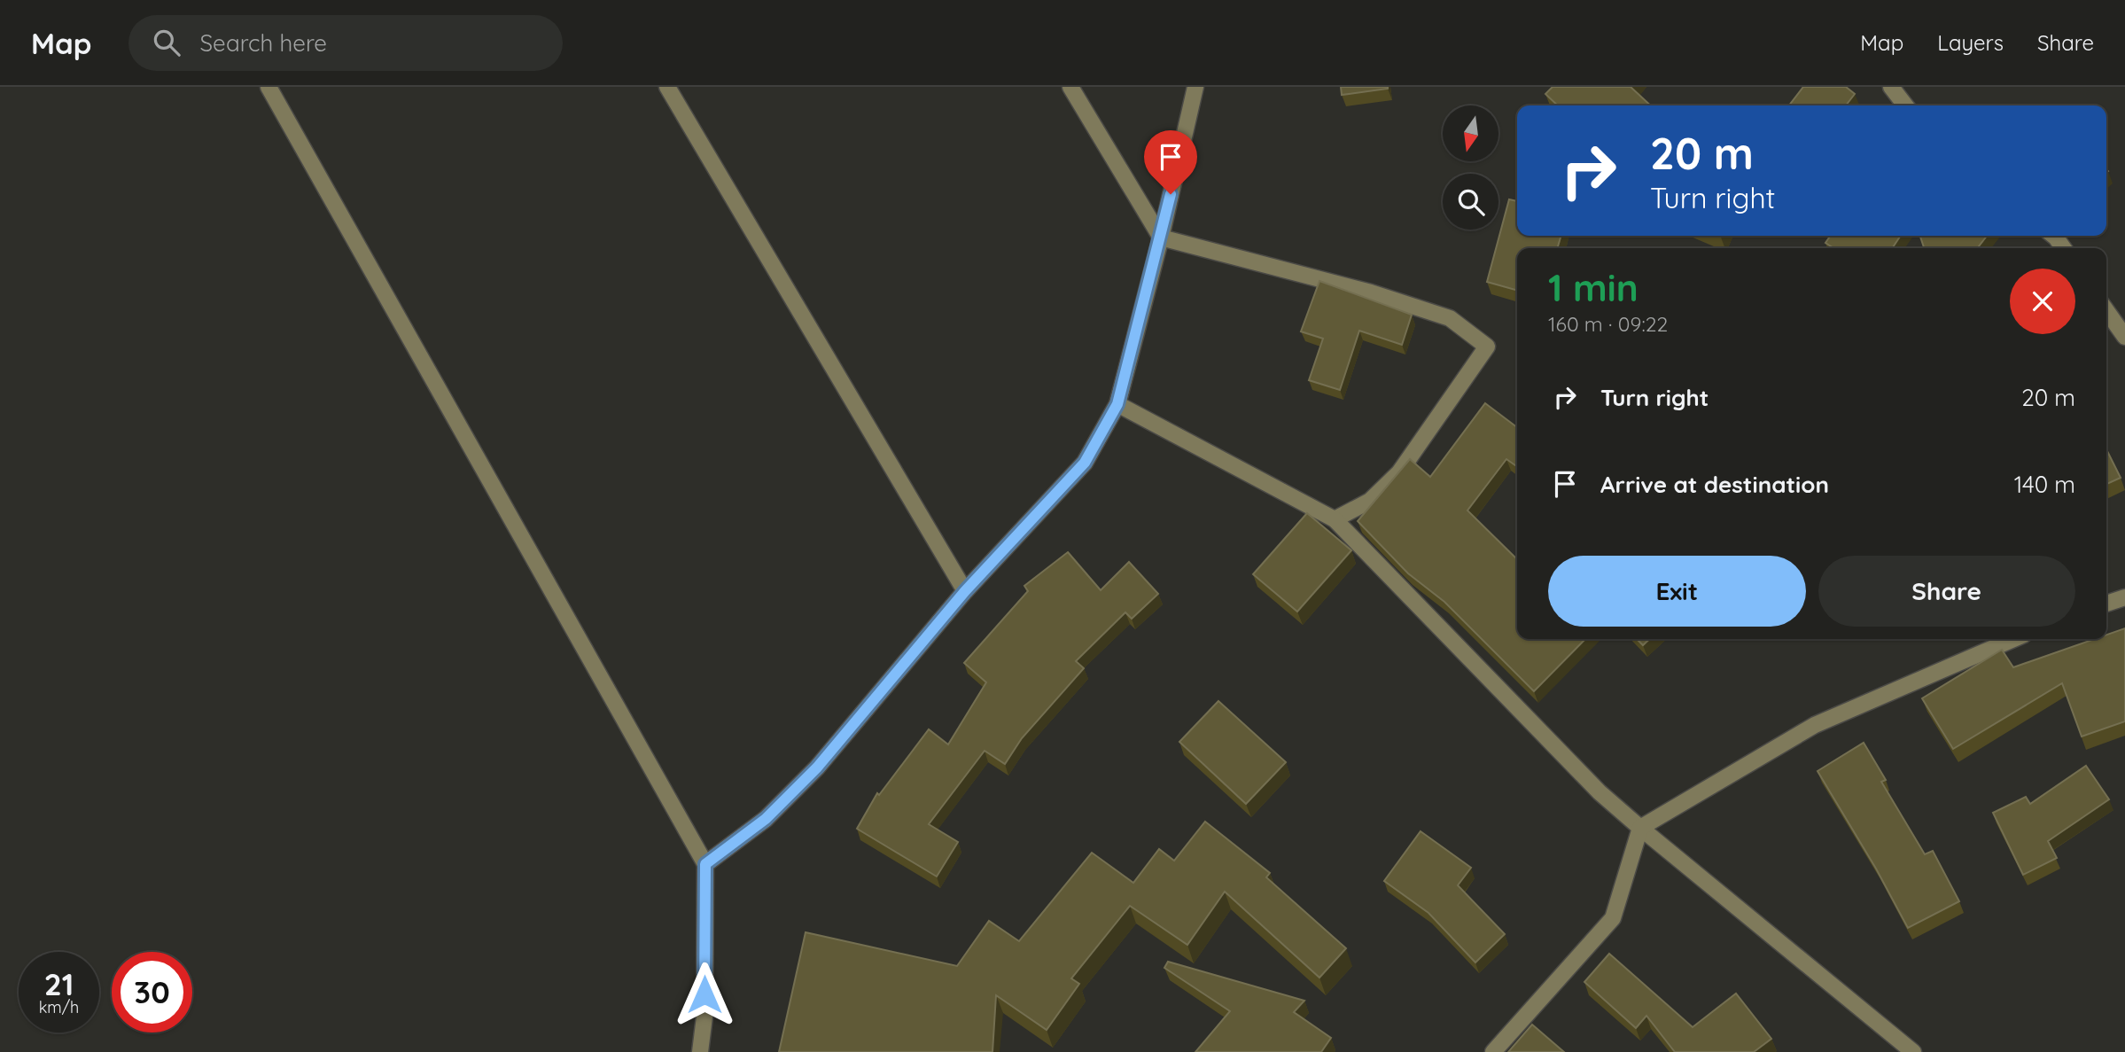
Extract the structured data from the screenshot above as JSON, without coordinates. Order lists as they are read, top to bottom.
{
  "north": "bottom",
  "page": {
    "header": "Map",
    "search": "Search here",
    "nav": ["Map", "Layers", "Share"],
    "turn": ["20 m", "Turn right"],
    "heading": ["1 min", "160 m · 09:22"],
    "list": [
      {
        "name": "Turn right",
        "value": "20 m"
      },
      {
        "name": "Arrive at destination",
        "value": "140 m"
      }
    ],
    "buttons": ["Exit", "Share"],
    "speed": "21 km/h",
    "limit": "30"
  }
}
